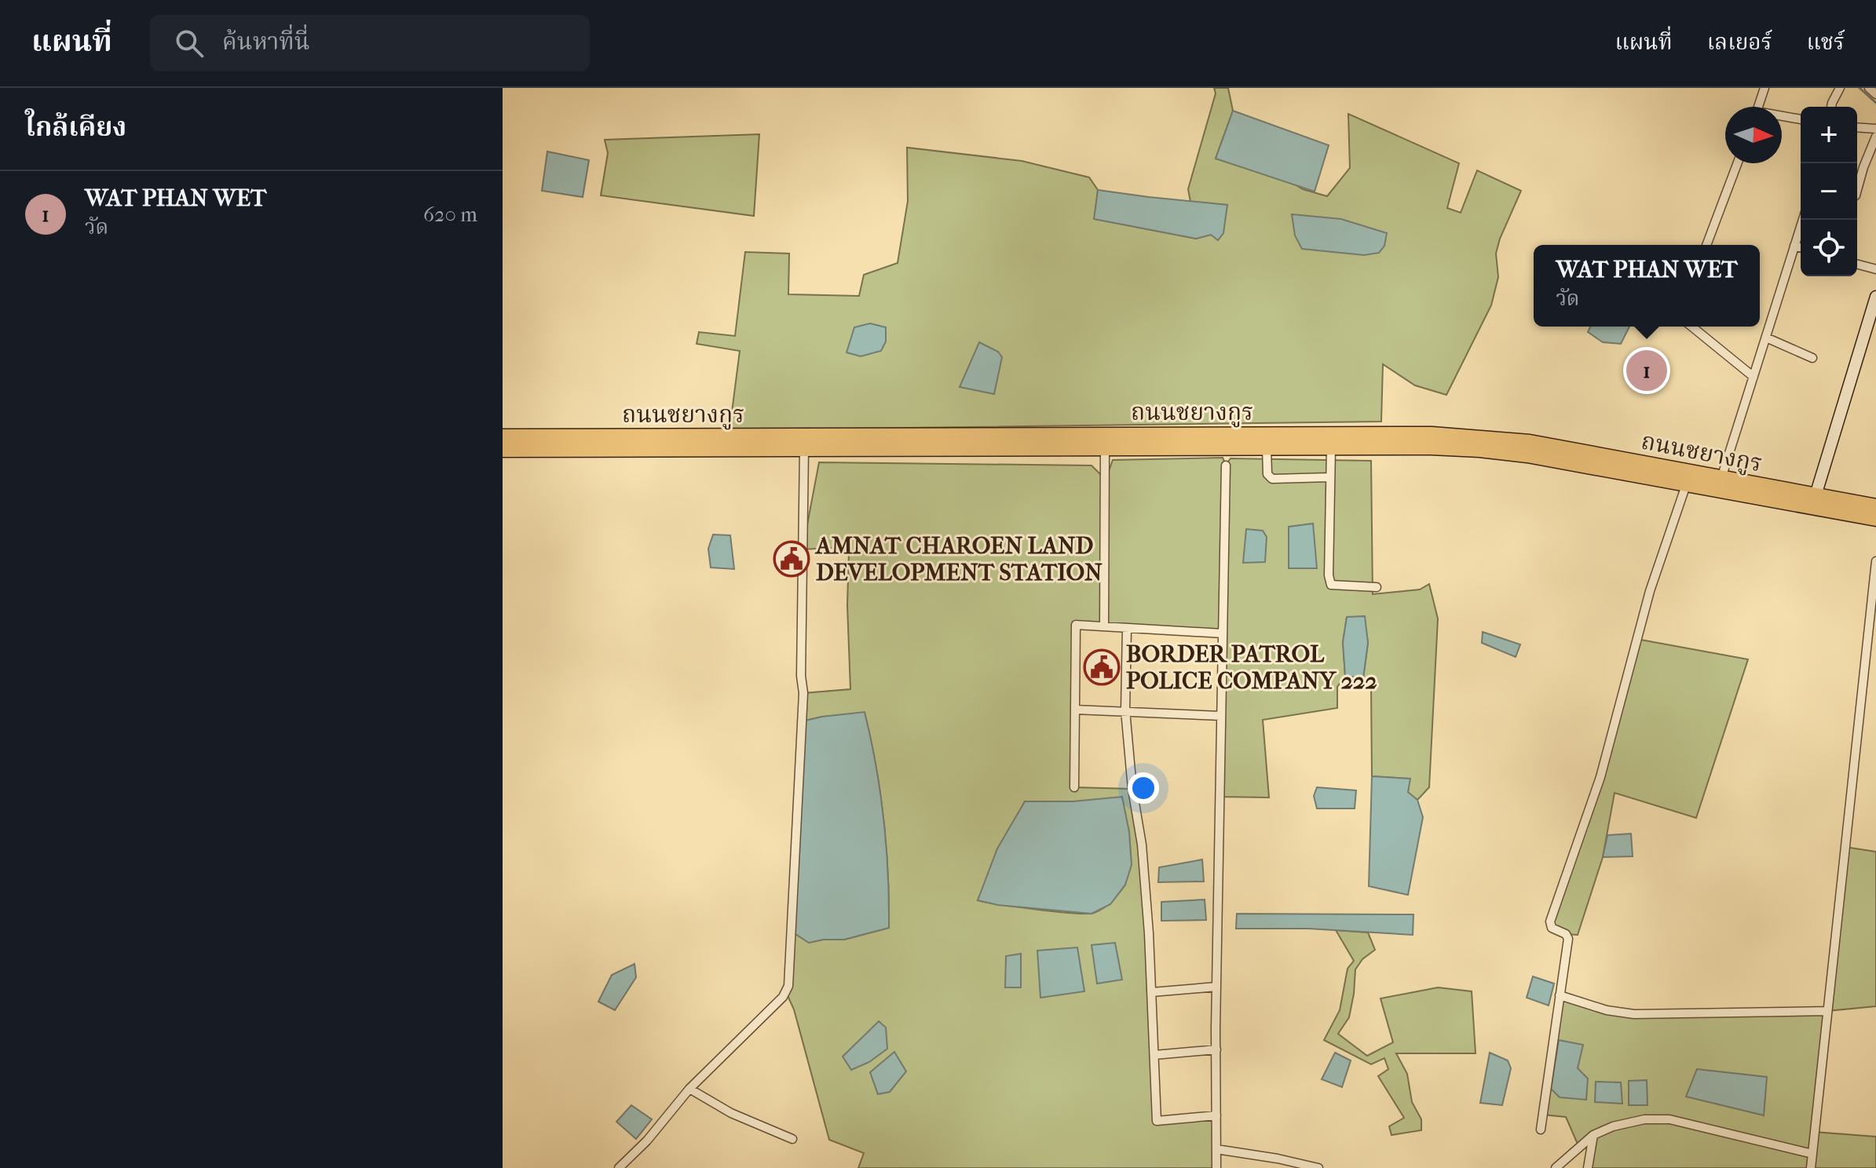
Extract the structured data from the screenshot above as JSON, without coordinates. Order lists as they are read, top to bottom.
{
  "streets": {
    "highway": ["ถนนชยางกูร"]
  },
  "places": {
    "public building": ["AMNAT CHAROEN LAND DEVELOPMENT STATION", "BORDER PATROL POLICE COMPANY 222"]
  },
  "north": "right",
  "page": {
    "header": "แผนที่",
    "search": "ค้นหาที่นี่",
    "nav": ["แผนที่", "เลเยอร์", "แชร์"],
    "heading": "ใกล้เคียง",
    "map_buttons": ["+", "−"],
    "list": [
      {
        "mark": "1",
        "name": "WAT PHAN WET",
        "note": "วัด",
        "value": "620 m"
      }
    ],
    "popup": ["WAT PHAN WET", "วัด"],
    "pins": "1"
  }
}
